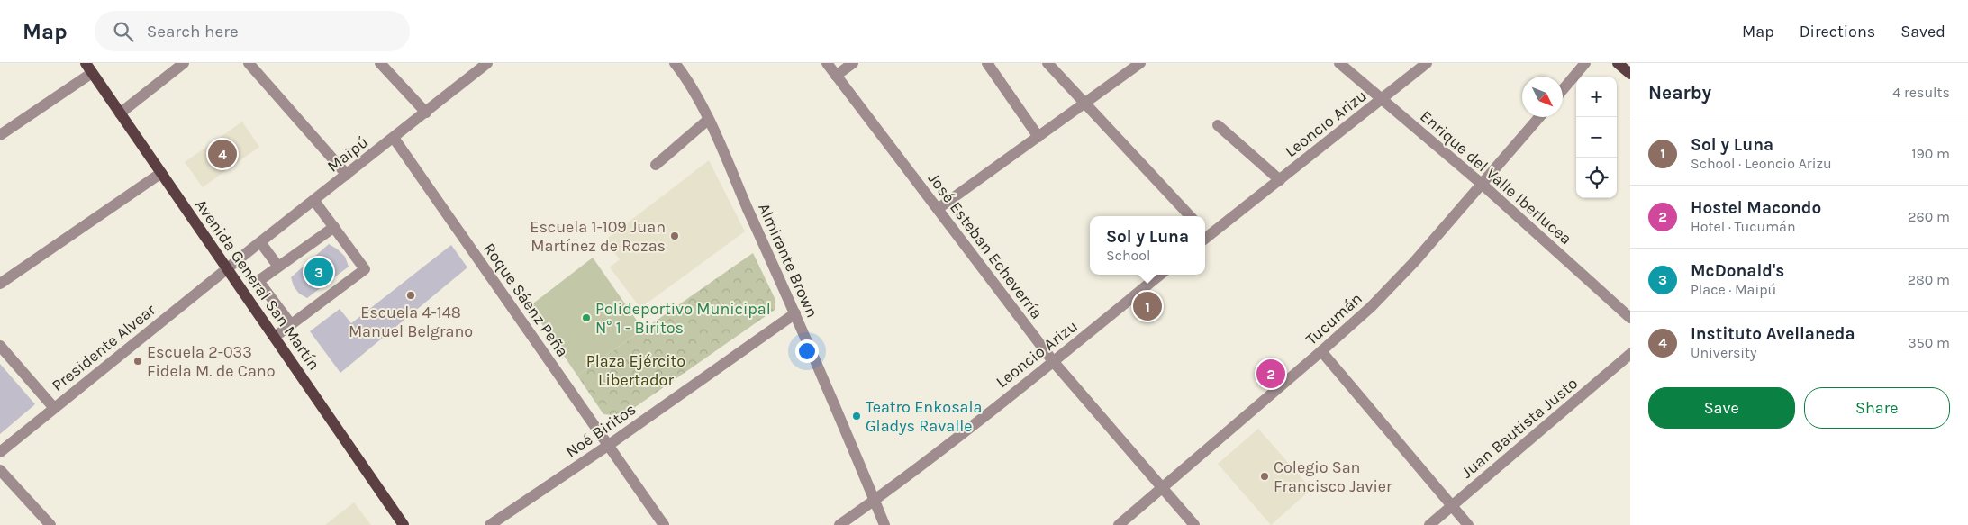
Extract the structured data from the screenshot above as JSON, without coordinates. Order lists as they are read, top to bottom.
{
  "streets": {
    "main road": ["Avenida General San Martín"],
    "street": [
      "Leoncio Arizu",
      "Maipú",
      "Enrique del Valle Iberlucea",
      "José Esteban Echeverría",
      "Almirante Brown",
      "Roque Sáenz Peña",
      "Tucumán",
      "Presidente Alvear",
      "Juan Bautista Justo",
      "Noé Biritos"
    ]
  },
  "crossings": [
    ["Leoncio Arizu", "Enrique del Valle Iberlucea"],
    ["Leoncio Arizu", "José Esteban Echeverría"],
    ["Leoncio Arizu", "Almirante Brown"],
    ["Maipú", "Avenida General San Martín"],
    ["Maipú", "Roque Sáenz Peña"],
    ["Maipú", "Presidente Alvear"],
    ["Enrique del Valle Iberlucea", "Tucumán"],
    ["José Esteban Echeverría", "Tucumán"],
    ["Almirante Brown", "Noé Biritos"],
    ["Avenida General San Martín", "Presidente Alvear"],
    ["Roque Sáenz Peña", "Noé Biritos"]
  ],
  "parks": ["Plaza Ejército Libertador"],
  "places": [
    "Escuela 1-109 Juan Martínez de Rozas",
    "Escuela 4-148 Manuel Belgrano",
    "Polideportivo Municipal N° 1 - Biritos",
    "Escuela 2-033 Fidela M. de Cano",
    "Teatro Enkosala Gladys Ravalle",
    "Colegio San Francisco Javier"
  ],
  "north": "bottom right",
  "page": {
    "header": "Map",
    "search": "Search here",
    "nav": ["Map", "Directions", "Saved"],
    "heading": ["Nearby", "4 results"],
    "map_buttons": ["+", "−"],
    "list": [
      {
        "mark": "1",
        "name": "Sol y Luna",
        "note": "School · Leoncio Arizu",
        "value": "190 m"
      },
      {
        "mark": "2",
        "name": "Hostel Macondo",
        "note": "Hotel · Tucumán",
        "value": "260 m"
      },
      {
        "mark": "3",
        "name": "McDonald's",
        "note": "Place · Maipú",
        "value": "280 m"
      },
      {
        "mark": "4",
        "name": "Instituto Avellaneda",
        "note": "University",
        "value": "350 m"
      }
    ],
    "pins": [
      "4",
      "3",
      "1",
      "2"
    ],
    "popup": ["Sol y Luna", "School"],
    "buttons": ["Save", "Share"]
  }
}
